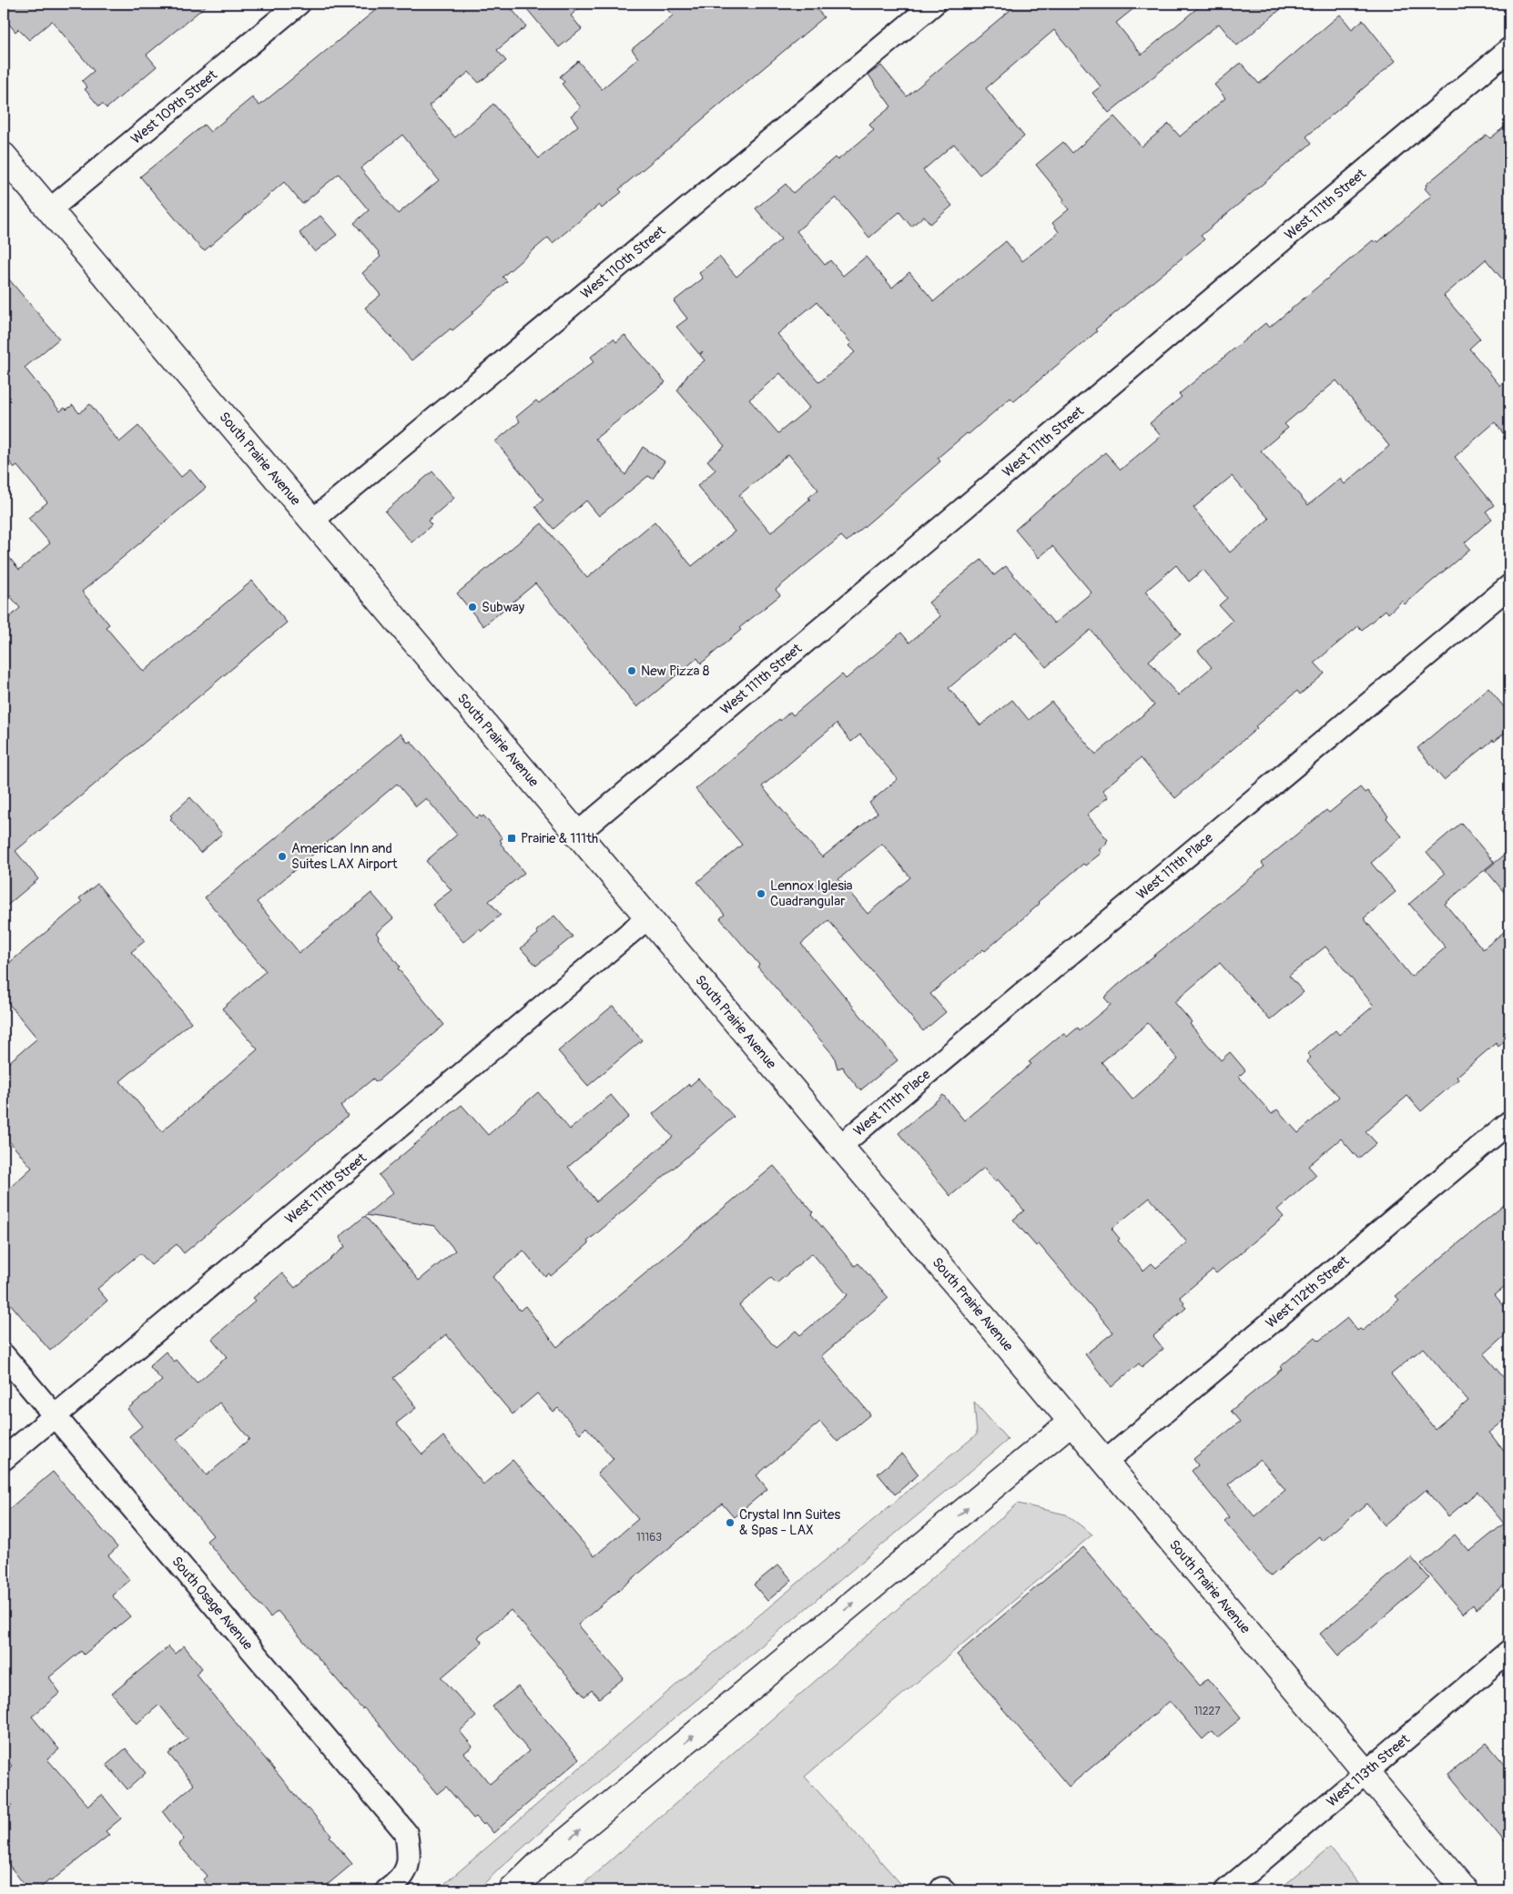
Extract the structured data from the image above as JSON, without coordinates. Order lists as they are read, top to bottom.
{
  "streets": {
    "main road": ["South Prairie Avenue"],
    "street": [
      "West 109th Street",
      "West 111th Street",
      "West 110th Street",
      "West 111th Place",
      "West 112th Street",
      "South Osage Avenue",
      "West 113th Street"
    ]
  },
  "crossings": [
    ["West 109th Street", "South Prairie Avenue"],
    ["West 111th Street", "South Prairie Avenue"],
    ["West 111th Street", "South Osage Avenue"],
    ["West 110th Street", "South Prairie Avenue"],
    ["South Prairie Avenue", "West 111th Place"],
    ["South Prairie Avenue", "West 112th Street"],
    ["South Prairie Avenue", "West 113th Street"]
  ],
  "places": {
    "other": [
      "Subway",
      "New Pizza 8",
      "American Inn and Suites LAX Airport",
      "Lennox Iglesia Cuadrangular",
      "Crystal Inn Suites & Spas - LAX"
    ],
    "transit": ["Prairie & 111th"]
  },
  "house_numbers": ["11163", "11227"]
}
